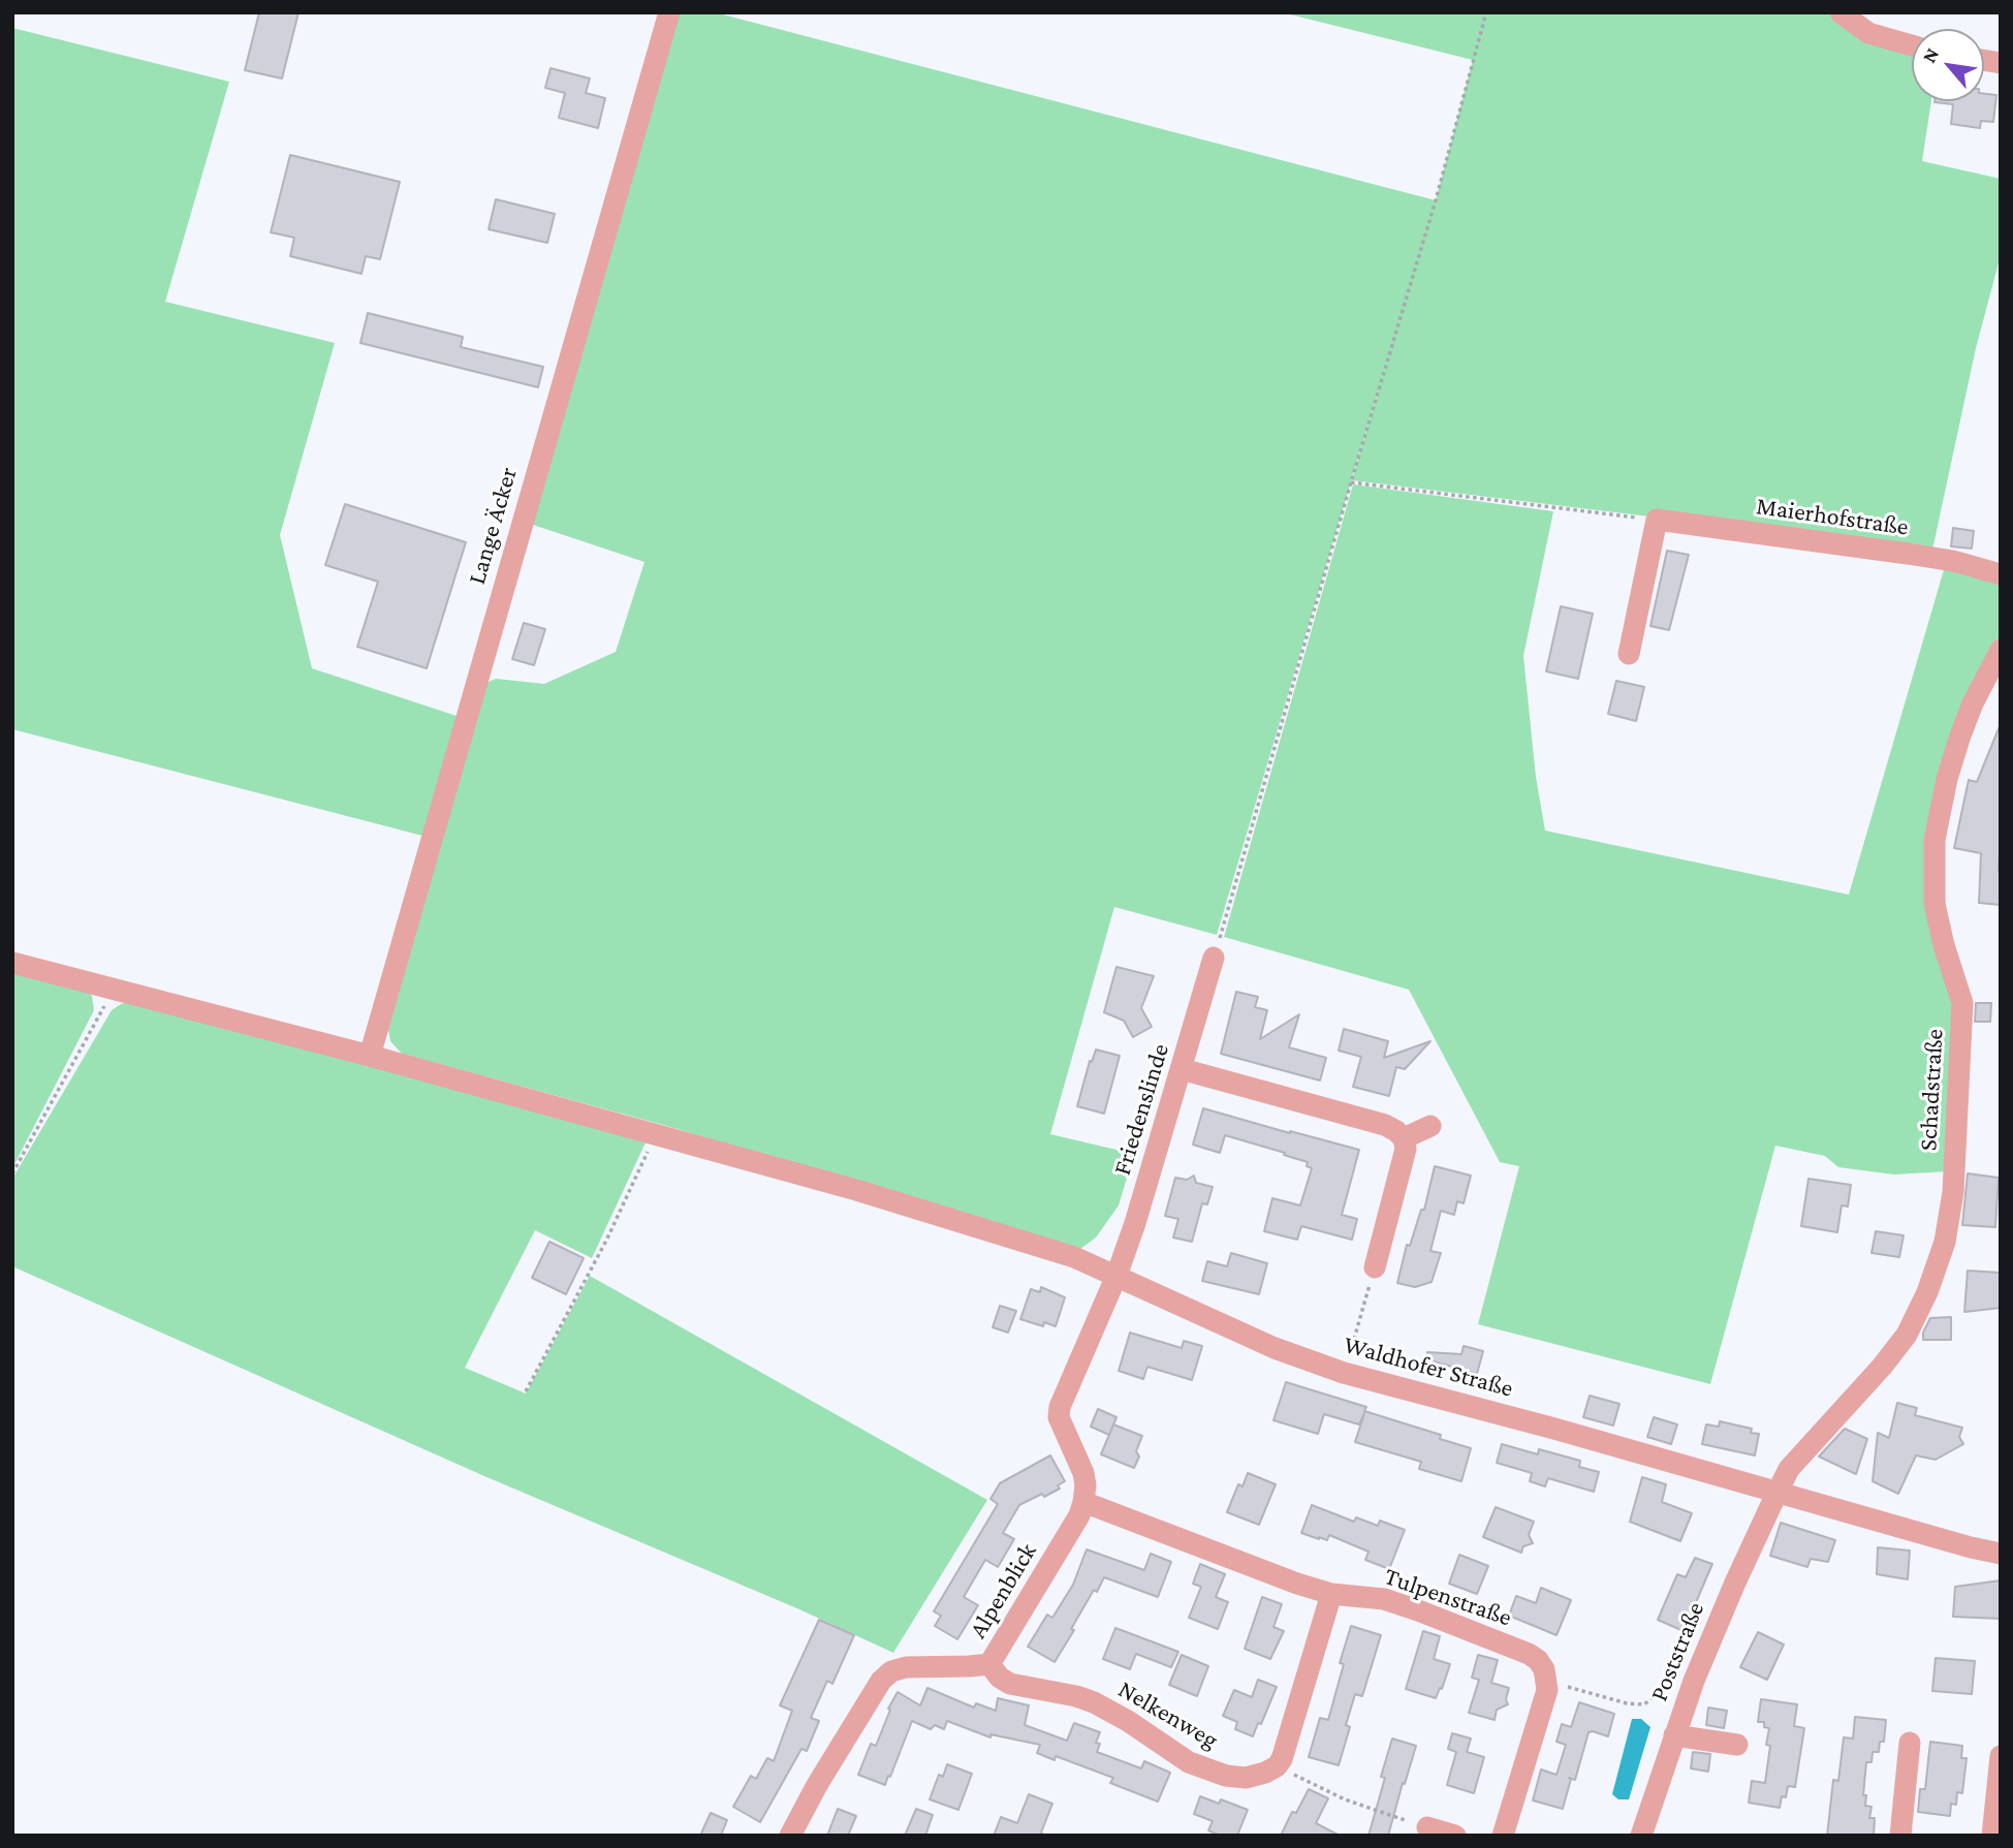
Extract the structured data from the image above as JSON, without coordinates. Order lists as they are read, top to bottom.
{
  "streets": {
    "street": [
      "Maierhofstraße",
      "Lange Äcker",
      "Schadstraße",
      "Friedenslinde",
      "Waldhofer Straße",
      "Alpenblick",
      "Tulpenstraße",
      "Poststraße",
      "Nelkenweg"
    ]
  },
  "crossings": [
    ["Lange Äcker", "Waldhofer Straße"],
    ["Schadstraße", "Waldhofer Straße"],
    ["Schadstraße", "Poststraße"],
    ["Friedenslinde", "Waldhofer Straße"],
    ["Waldhofer Straße", "Poststraße"],
    ["Alpenblick", "Tulpenstraße"],
    ["Alpenblick", "Nelkenweg"]
  ],
  "north": "top left"
}
